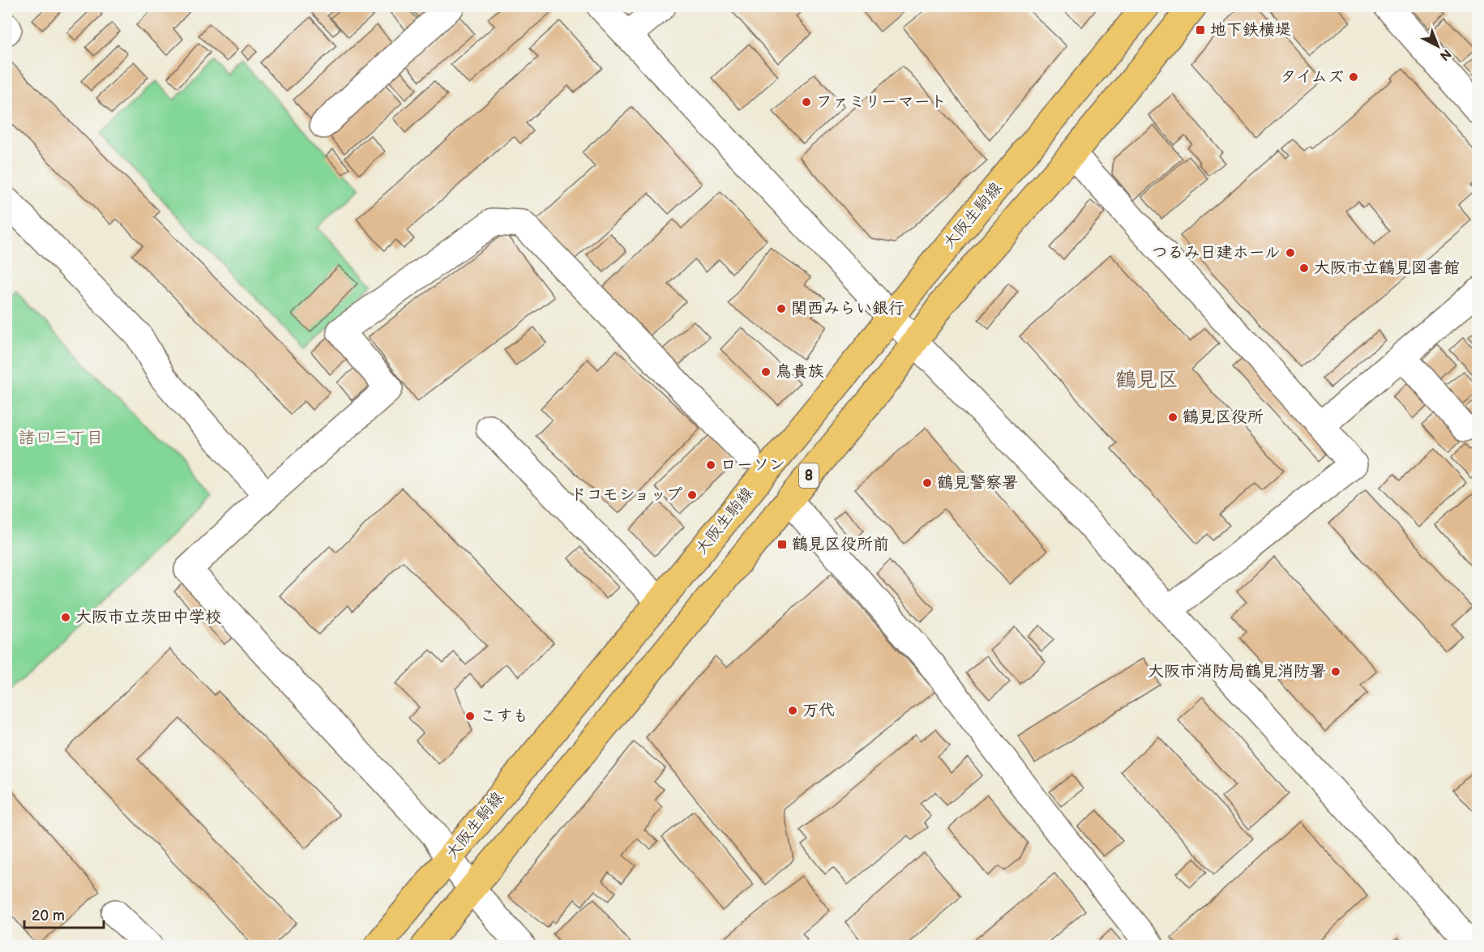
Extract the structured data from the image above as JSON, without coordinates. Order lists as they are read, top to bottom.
{
  "streets": {
    "main road": ["大阪生駒線", "8"]
  },
  "districts": ["鶴見区", "諸口三丁目"],
  "places": {
    "transit": ["地下鉄横堤", "鶴見区役所前"],
    "other": [
      "タイムズ",
      "ファミリーマート",
      "つるみ日建ホール",
      "大阪市立鶴見図書館",
      "関西みらい銀行",
      "鳥貴族",
      "鶴見区役所",
      "ローソン",
      "鶴見警察署",
      "ドコモショップ",
      "大阪市立茨田中学校",
      "大阪市消防局鶴見消防署",
      "万代",
      "こすも"
    ]
  },
  "scale_bar": "20 m",
  "north": "bottom right"
}
